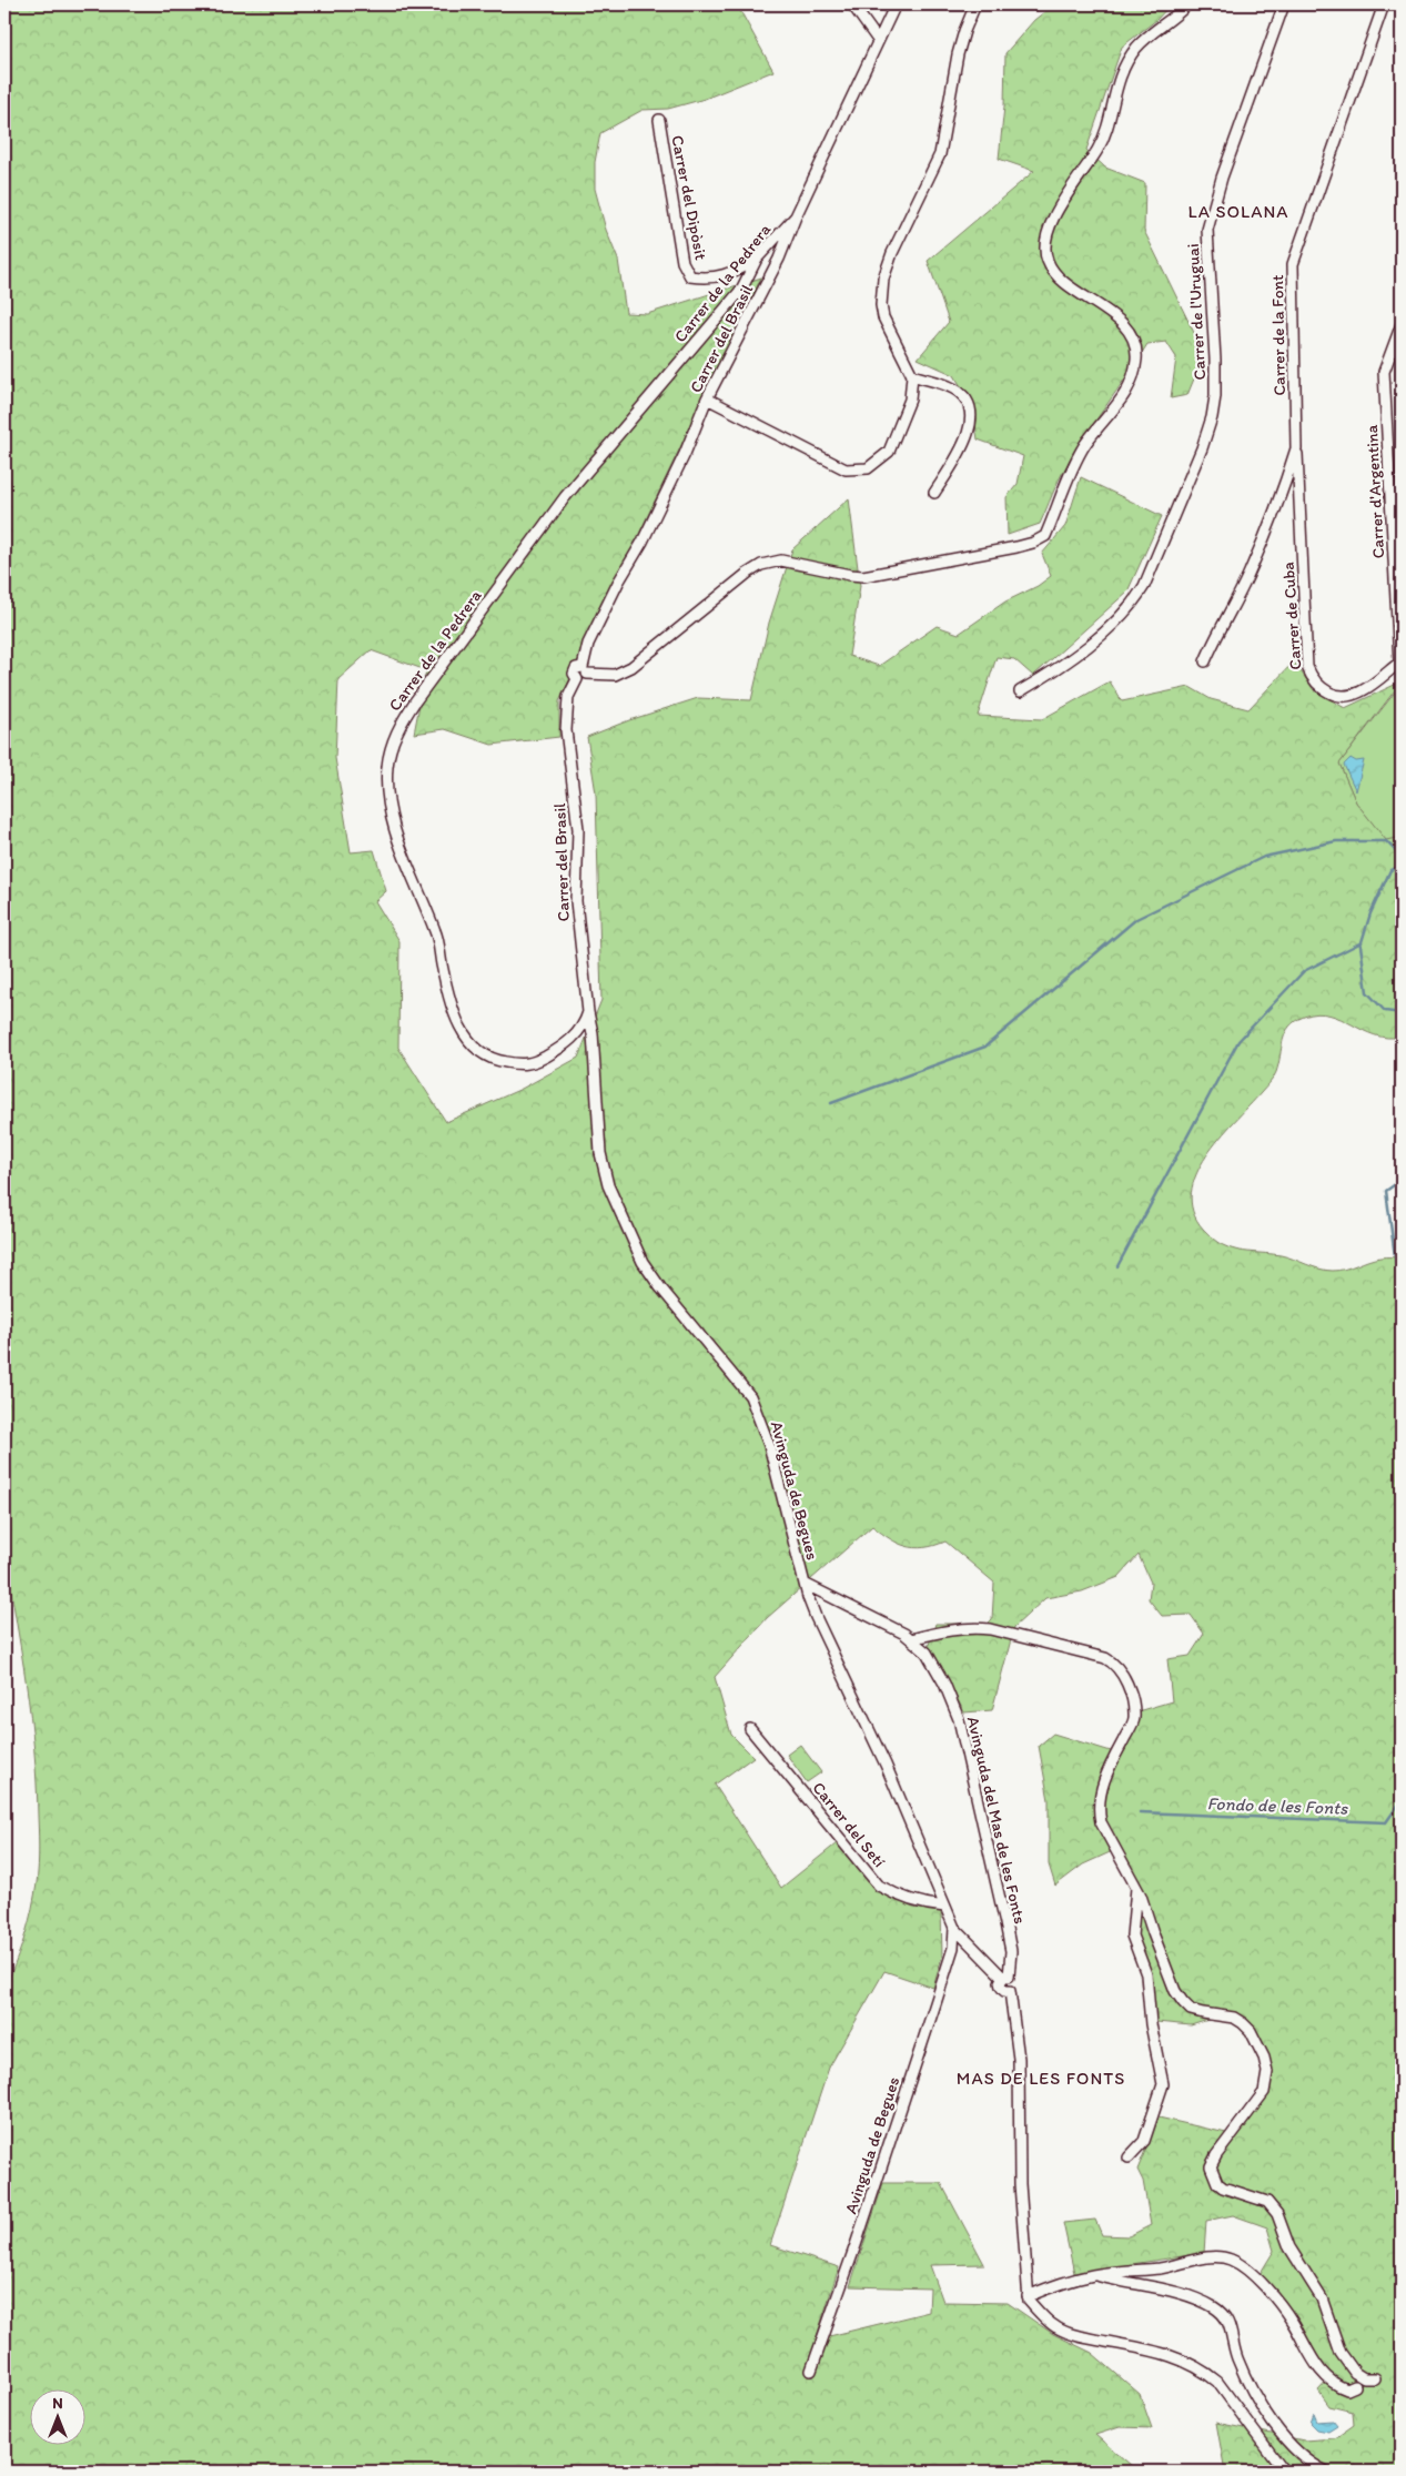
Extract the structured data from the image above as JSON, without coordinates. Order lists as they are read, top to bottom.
{
  "streets": {
    "street": [
      "Carrer del Dipòsit",
      "Carrer de la Pedrera",
      "Carrer de l'Uruguai",
      "Carrer de la Font",
      "Carrer del Brasil",
      "Carrer d'Argentina",
      "Carrer de Cuba",
      "Avinguda de Begues",
      "Avinguda del Mas de les Fonts",
      "Carrer del Setí"
    ]
  },
  "crossings": [
    ["Carrer del Dipòsit", "Carrer de la Pedrera"],
    ["Carrer de la Pedrera", "Carrer del Brasil"],
    ["Carrer de la Pedrera", "Avinguda de Begues"],
    ["Carrer de la Font", "Carrer de Cuba"],
    ["Carrer del Brasil", "Avinguda de Begues"],
    ["Carrer d'Argentina", "Carrer de Cuba"],
    ["Avinguda de Begues", "Avinguda del Mas de les Fonts"],
    ["Avinguda de Begues", "Carrer del Setí"]
  ],
  "districts": ["LA SOLANA", "MAS DE LES FONTS"],
  "water": ["Fondo de les Fonts"],
  "north": "top"
}
